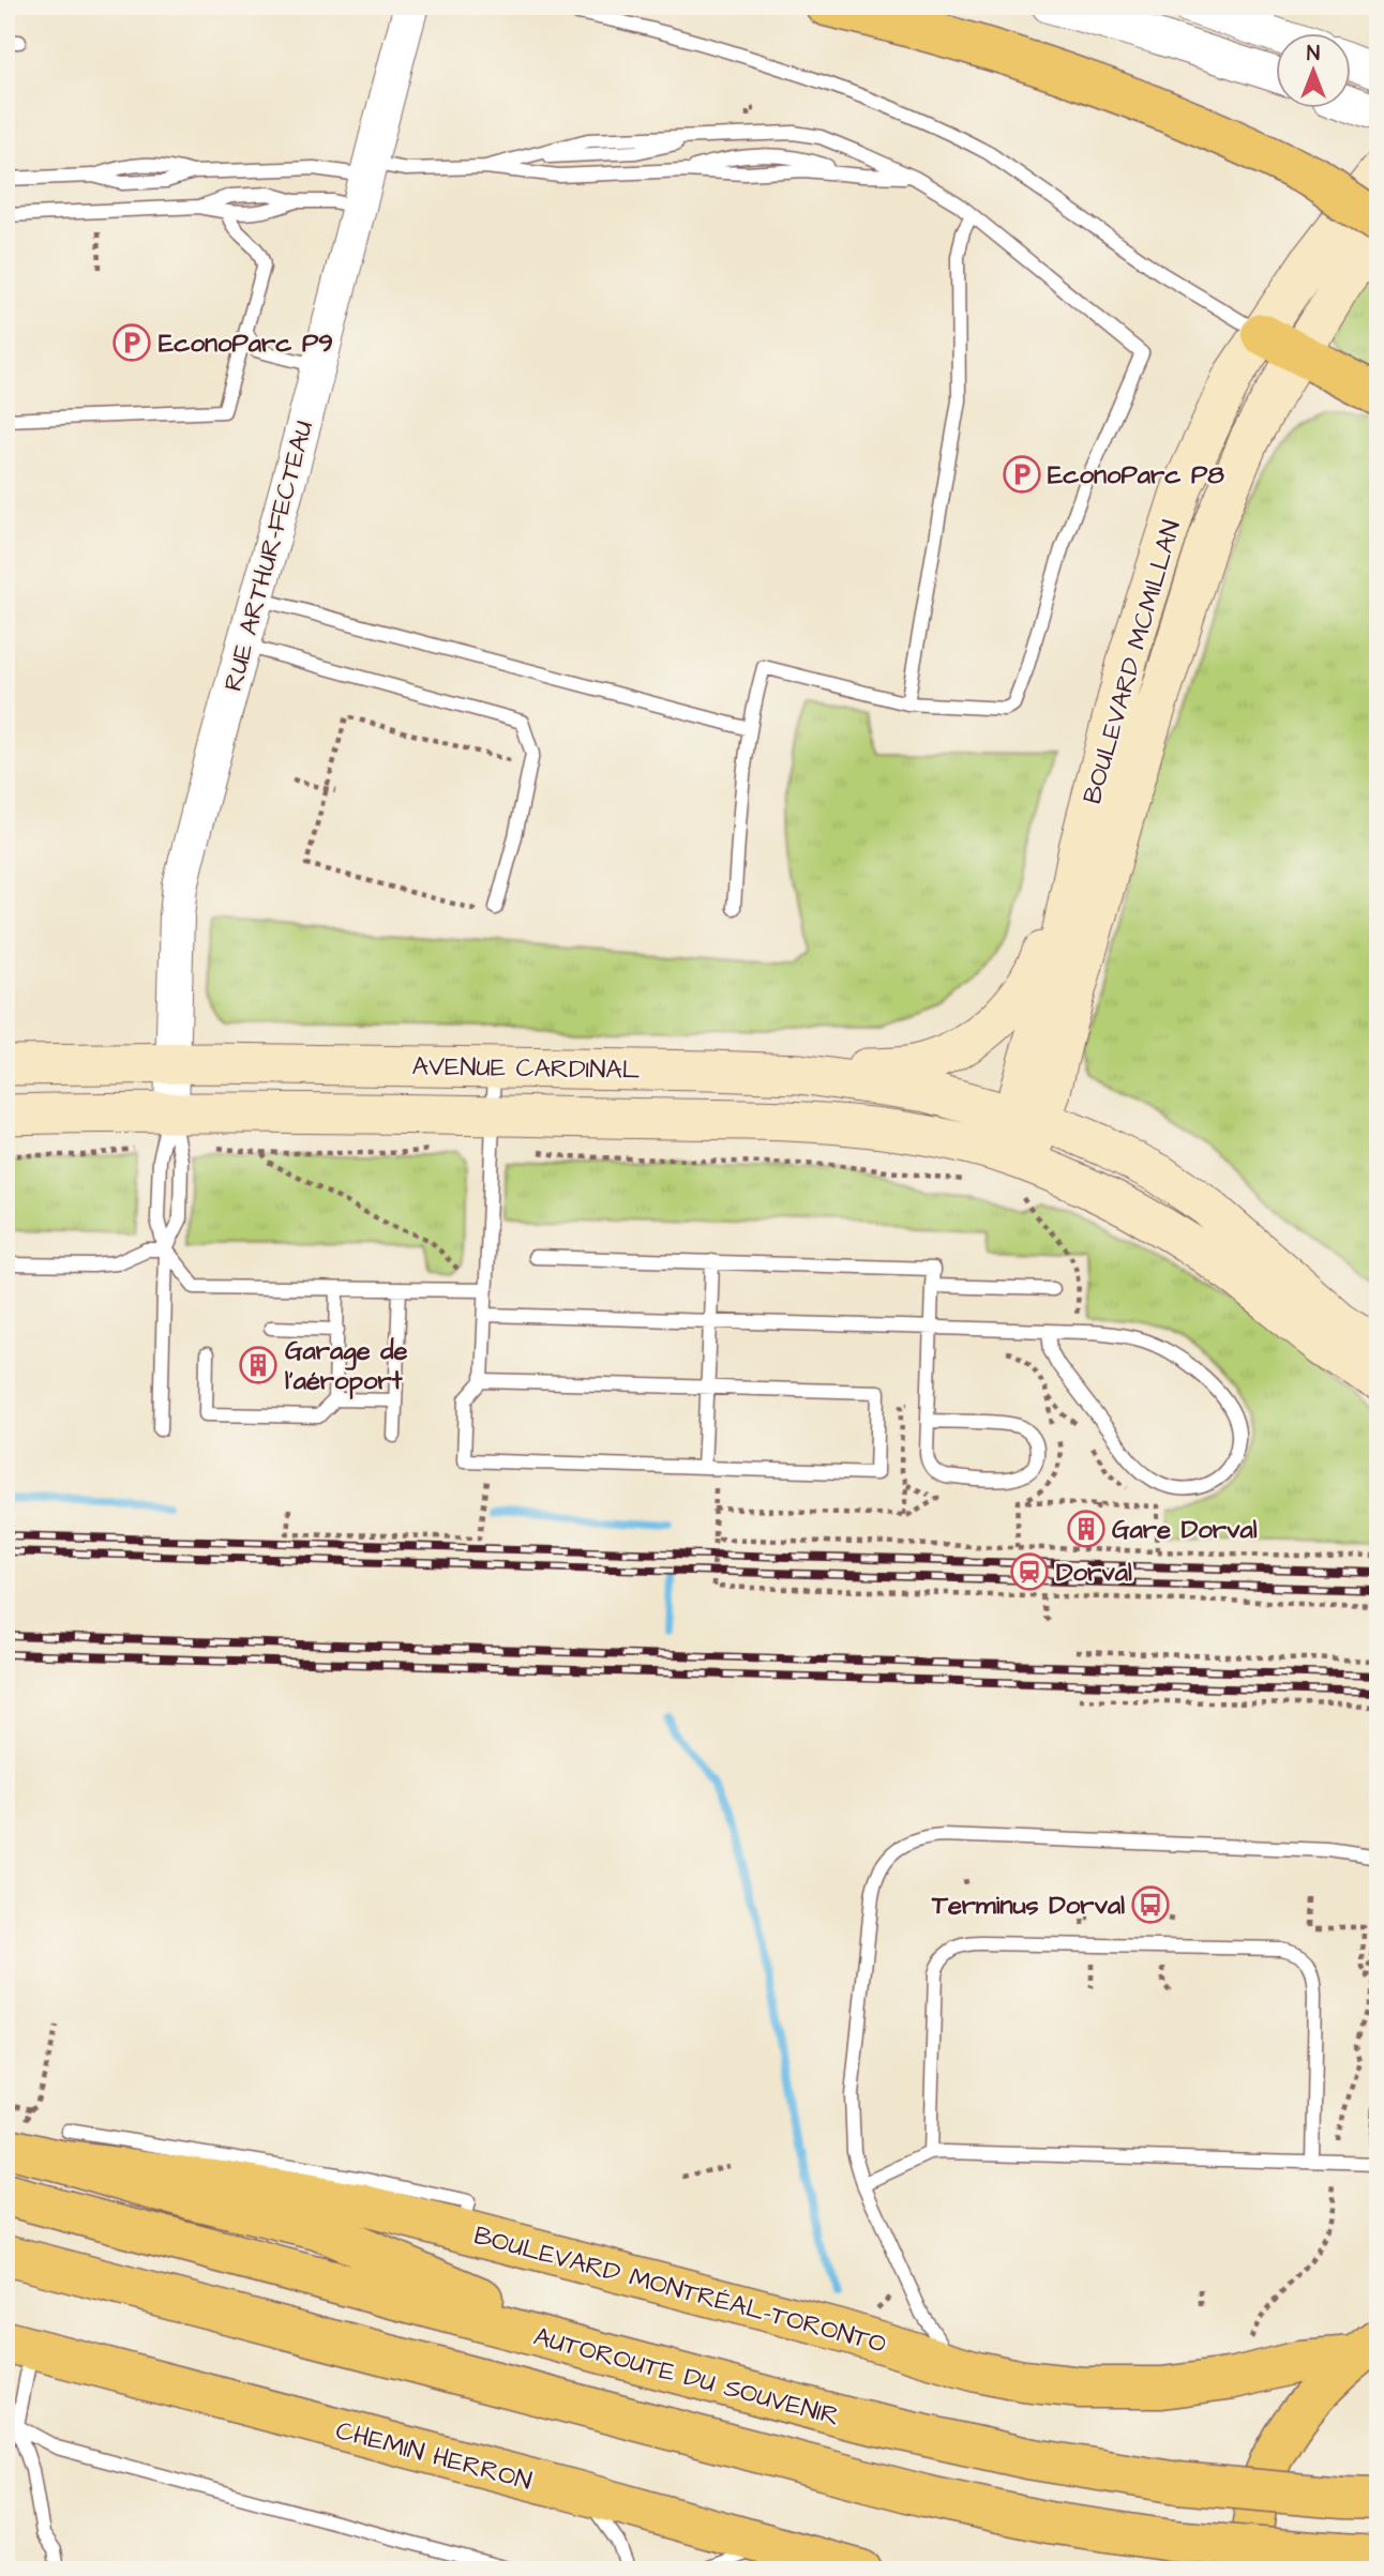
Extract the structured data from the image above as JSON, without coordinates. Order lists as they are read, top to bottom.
{
  "streets": {
    "main road": [
      "BOULEVARD MCMILLAN",
      "AVENUE CARDINAL",
      "BOULEVARD MONTRÉAL-TORONTO",
      "AUTOROUTE DU SOUVENIR",
      "CHEMIN HERRON"
    ],
    "street": ["RUE ARTHUR-FECTEAU"]
  },
  "crossings": [
    ["RUE ARTHUR-FECTEAU", "AVENUE CARDINAL"],
    ["BOULEVARD MCMILLAN", "AVENUE CARDINAL"]
  ],
  "places": {
    "parking": ["EconoParc P9", "EconoParc P8"],
    "building": ["Garage de l'aéroport", "Gare Dorval"],
    "station": ["Dorval"],
    "bus stop": ["Terminus Dorval"]
  },
  "north": "top"
}
